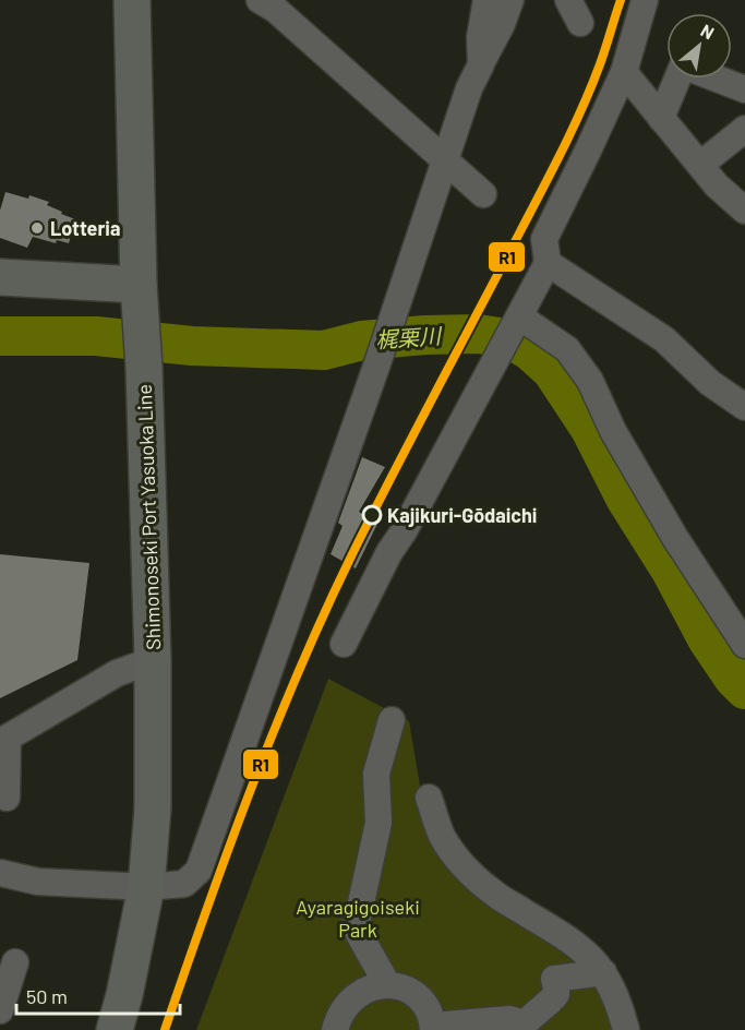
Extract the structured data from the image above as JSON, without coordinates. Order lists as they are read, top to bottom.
{
  "streets": {
    "main road": ["Shimonoseki Port Yasuoka Line"]
  },
  "water": ["梶栗川"],
  "parks": ["Ayaragigoiseki Park"],
  "places": ["Lotteria", "Kajikuri-Gōdaichi"],
  "lines": ["transit line R1"],
  "scale_bar": "50 m",
  "north": "top right"
}
